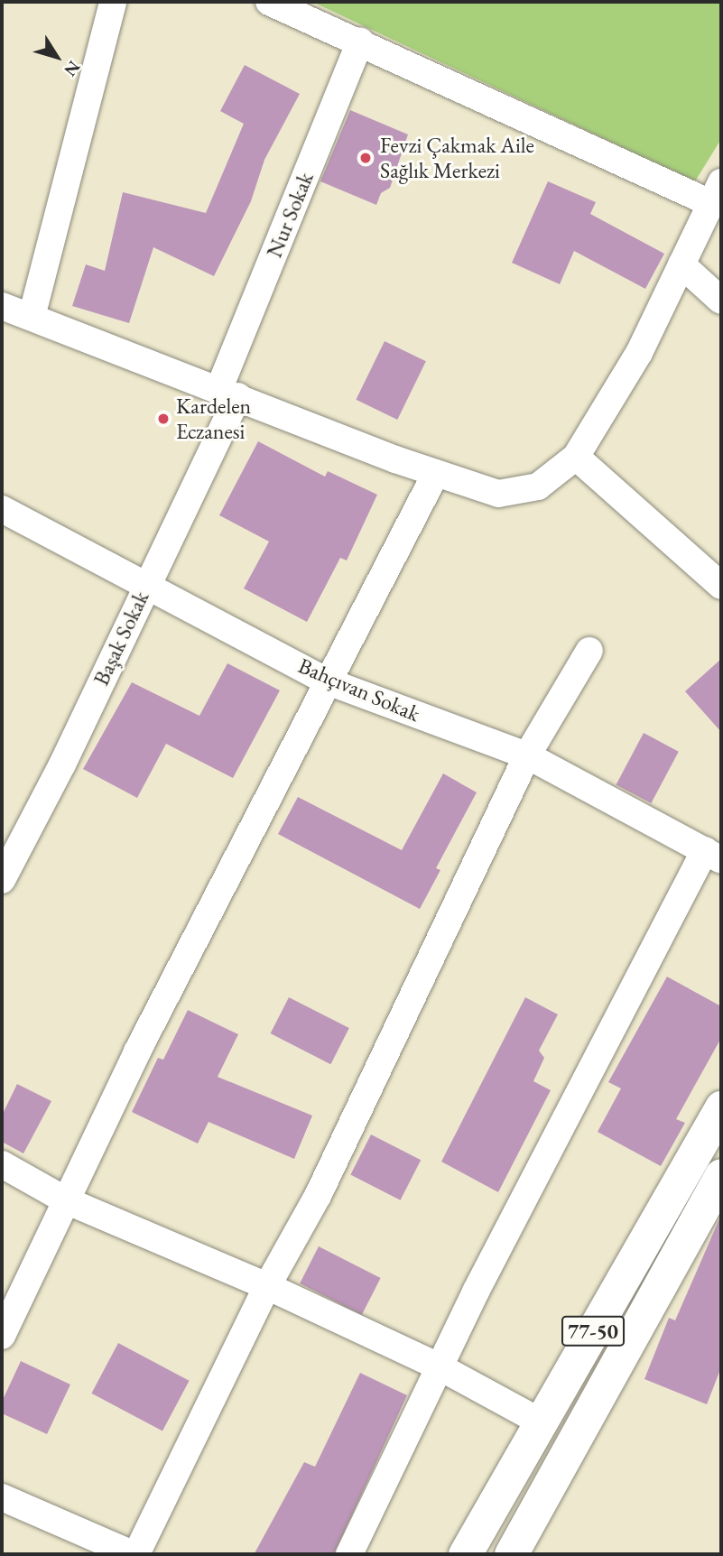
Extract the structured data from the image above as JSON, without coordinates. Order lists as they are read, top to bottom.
{
  "streets": {
    "main road": ["77-50"],
    "street": ["Nur Sokak", "Başak Sokak", "Bahçıvan Sokak"]
  },
  "crossings": [
    ["Nur Sokak", "Başak Sokak"],
    ["Başak Sokak", "Bahçıvan Sokak"]
  ],
  "places": ["Fevzi Çakmak Aile Sağlık Merkezi", "Kardelen Eczanesi"],
  "north": "bottom right"
}
